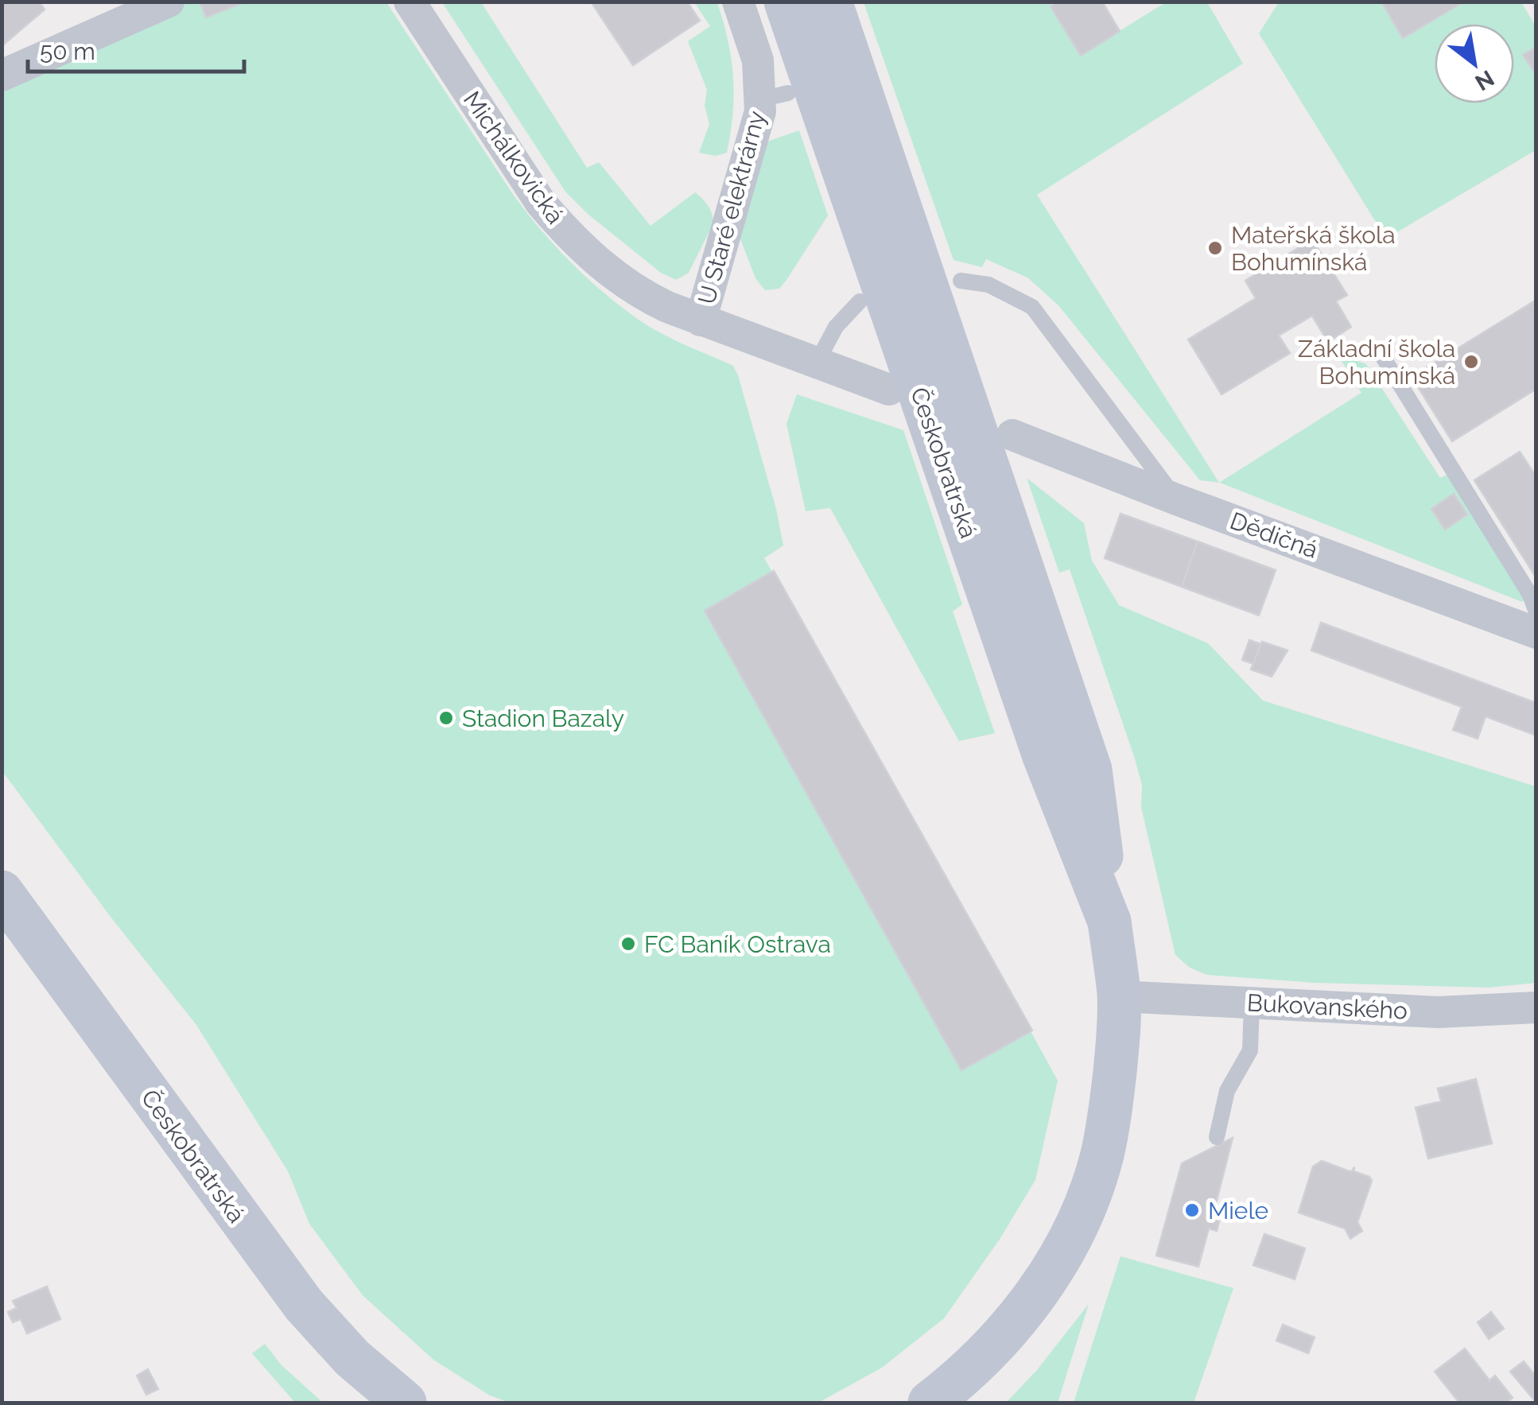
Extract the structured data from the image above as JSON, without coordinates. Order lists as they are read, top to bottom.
{
  "streets": {
    "street": [
      "Michálkovická",
      "U Staré elektrárny",
      "Českobratrská",
      "Dědičná",
      "Bukovanského"
    ]
  },
  "crossings": [
    ["Michálkovická", "U Staré elektrárny"],
    ["Českobratrská", "Bukovanského"]
  ],
  "places": [
    "Mateřská škola Bohumínská",
    "Základní škola Bohumínská",
    "Stadion Bazaly",
    "FC Baník Ostrava",
    "Miele"
  ],
  "scale_bar": "50 m",
  "north": "bottom right"
}
